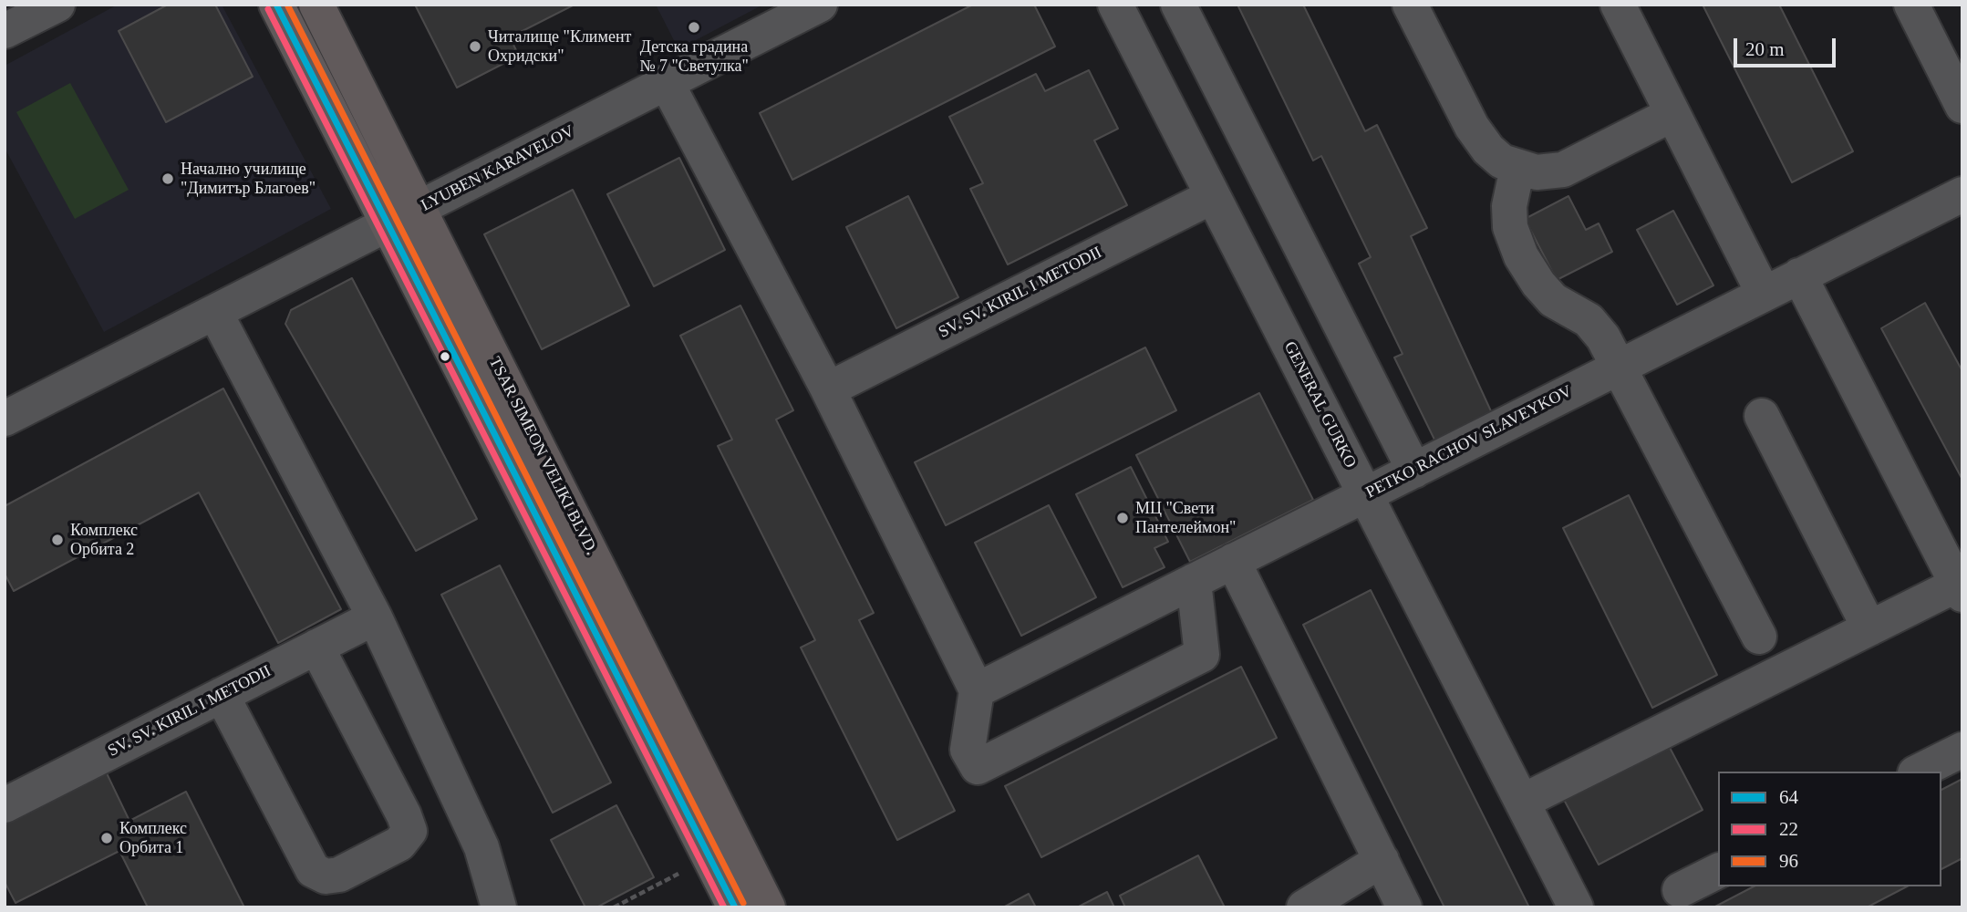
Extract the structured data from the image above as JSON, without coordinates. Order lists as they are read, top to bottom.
{
  "streets": {
    "main road": ["TSAR SIMEON VELIKI BLVD."],
    "street": [
      "LYUBEN KARAVELOV",
      "SV. SV. KIRIL I METODII",
      "GENERAL GURKO",
      "PETKO RACHOV SLAVEYKOV"
    ]
  },
  "crossings": [
    ["LYUBEN KARAVELOV", "TSAR SIMEON VELIKI BLVD."],
    ["SV. SV. KIRIL I METODII", "GENERAL GURKO"],
    ["GENERAL GURKO", "PETKO RACHOV SLAVEYKOV"]
  ],
  "places": [
    "Детска градина № 7 \"Светулка\"",
    "Читалище \"Климент Охридски\"",
    "Начално училище \"Димитър Благоев\"",
    "МЦ \"Свети Пантелеймон\"",
    "Комплекс Орбита 2",
    "Комплекс Орбита 1"
  ],
  "lines": ["transit line 64", "transit line 96", "transit line 22"],
  "legend": ["64", "22", "96"],
  "scale_bar": "20 m"
}
